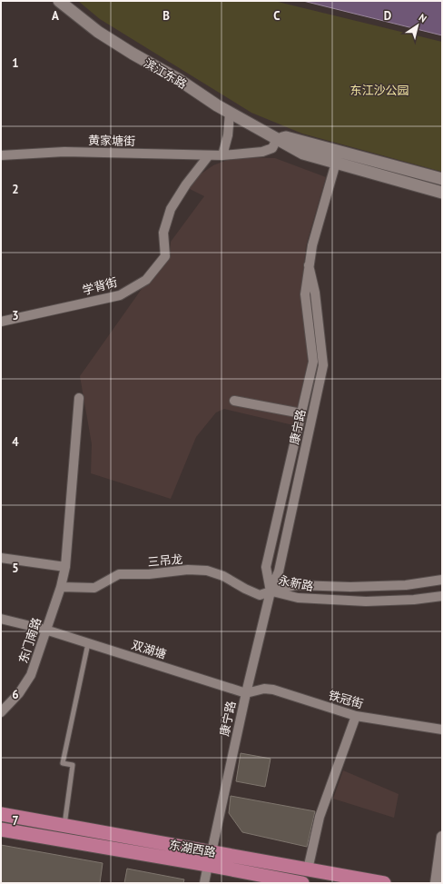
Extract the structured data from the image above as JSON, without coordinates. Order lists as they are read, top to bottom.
{
  "streets": {
    "main road": ["滨江东路", "东湖西路"],
    "street": [
      "黄家塘街",
      "学背街",
      "康宁路",
      "三吊龙",
      "永新路",
      "东门南路",
      "双湖塘",
      "铁冠街"
    ]
  },
  "crossings": [
    ["滨江东路", "黄家塘街"],
    ["滨江东路", "康宁路"],
    ["黄家塘街", "学背街"],
    ["康宁路", "三吊龙"],
    ["康宁路", "永新路"],
    ["康宁路", "双湖塘"],
    ["康宁路", "铁冠街"],
    ["康宁路", "东湖西路"],
    ["三吊龙", "永新路"],
    ["三吊龙", "东门南路"],
    ["东门南路", "双湖塘"],
    ["双湖塘", "铁冠街"]
  ],
  "parks": ["东江沙公园"],
  "north": "top right",
  "grid": {
    "columns": [
      "A",
      "B",
      "C",
      "D"
    ],
    "rows": [
      "1",
      "2",
      "3",
      "4",
      "5",
      "6",
      "7"
    ]
  }
}
